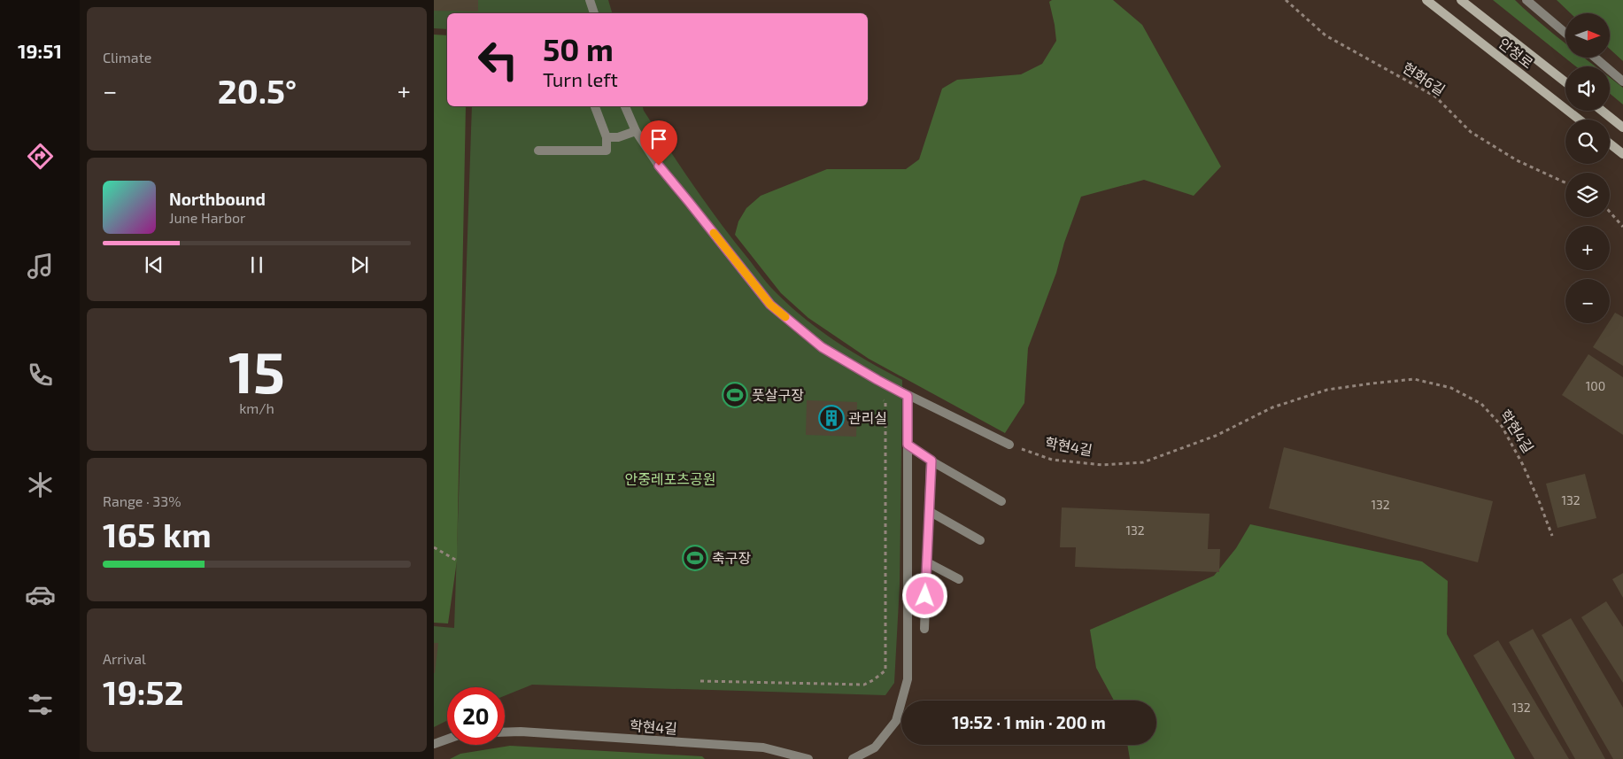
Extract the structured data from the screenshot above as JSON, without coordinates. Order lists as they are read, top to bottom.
{
  "streets": {
    "street": ["안청로", "학현4길"],
    "path": ["현화6길"]
  },
  "parks": ["안중레포츠공원"],
  "places": {
    "sports": ["풋살구장", "축구장"],
    "building": ["관리실"]
  },
  "house_numbers": [
    "100",
    "132",
    "132",
    "132",
    "132"
  ],
  "north": "right",
  "page": {
    "tabs": "19:51",
    "tile": [
      "Climate",
      ["15", "km/h"],
      ["Range · 33%", "165 km"],
      ["Arrival", "19:52"]
    ],
    "map_buttons": ["+", "−"],
    "turn": ["50 m", "Turn left"],
    "heat": ["−", "20.5°", "+"],
    "song": ["Northbound", "June Harbor"],
    "limit": "20",
    "trip": "19:52 · 1 min · 200 m"
  }
}
